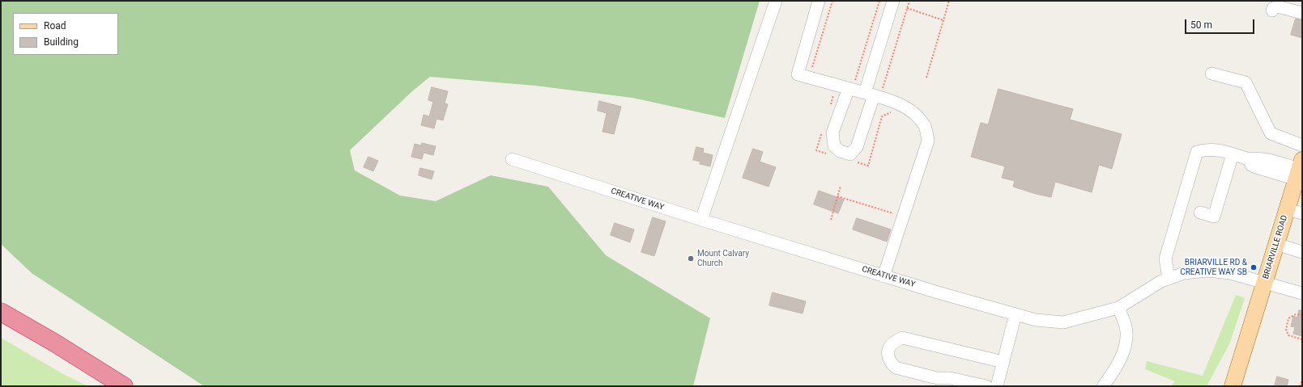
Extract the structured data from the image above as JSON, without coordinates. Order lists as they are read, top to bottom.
{
  "streets": {
    "main road": ["BRIARVILLE ROAD"],
    "street": ["CREATIVE WAY"]
  },
  "crossings": [
    ["CREATIVE WAY", "BRIARVILLE ROAD"]
  ],
  "places": ["Mount Calvary Church", "BRIARVILLE RD & CREATIVE WAY SB"],
  "legend": ["Road", "Building"],
  "scale_bar": "50 m"
}
